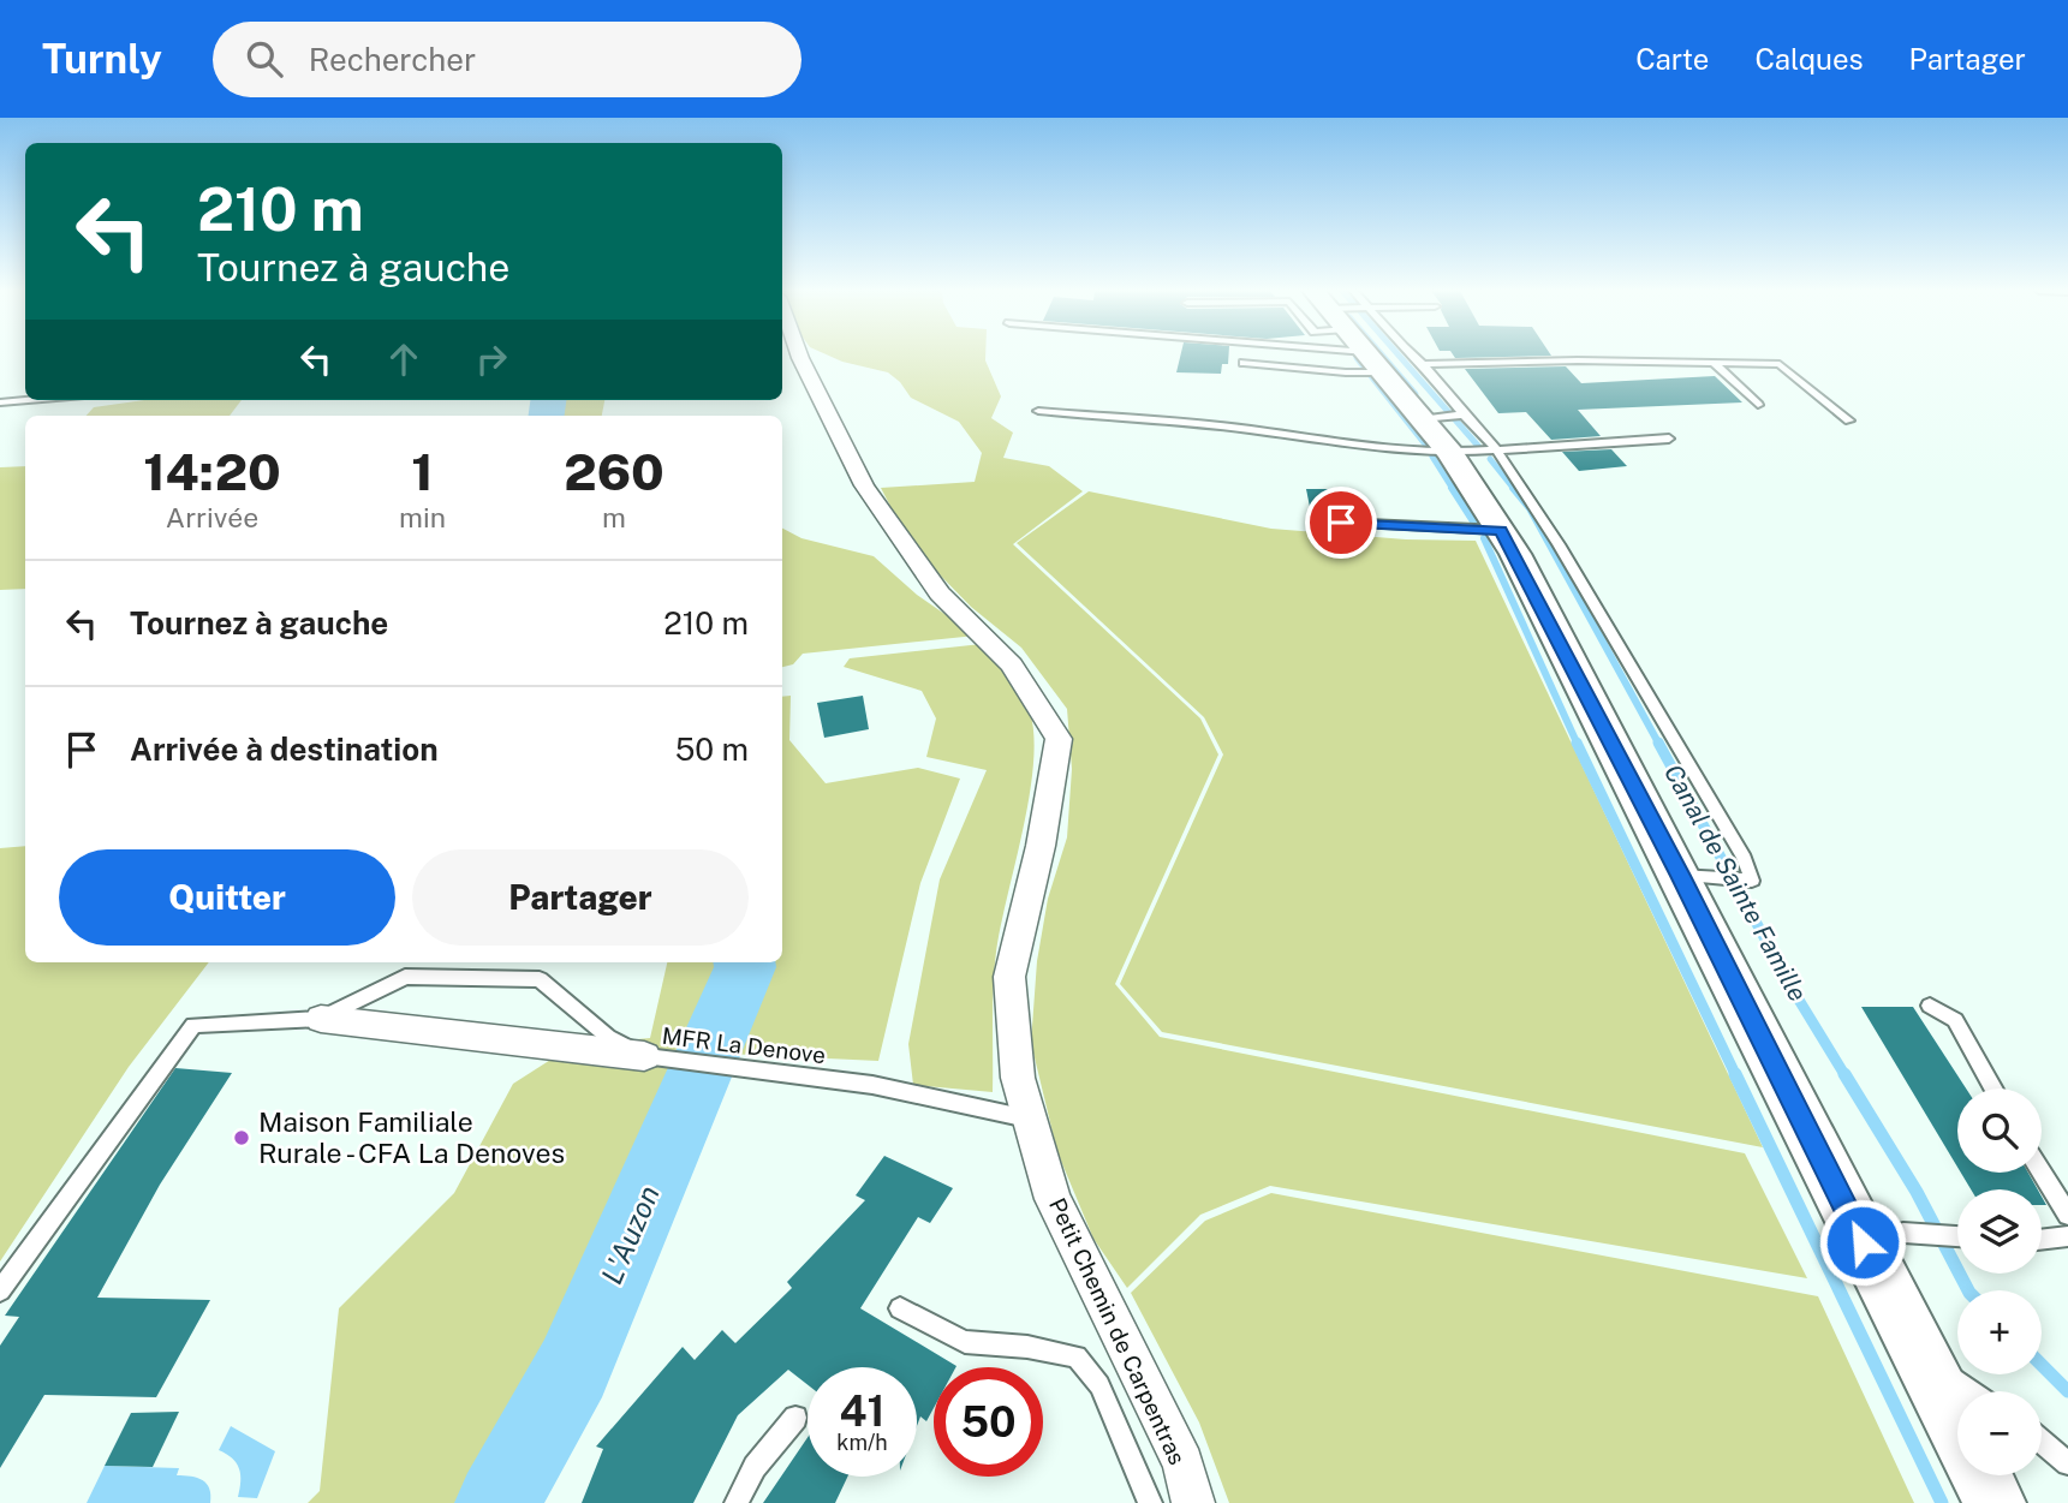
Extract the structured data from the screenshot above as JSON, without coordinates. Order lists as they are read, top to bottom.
{
  "streets": {
    "street": ["Petit Chemin de Carpentras"],
    "lane": ["MFR La Denove"]
  },
  "water": ["Canal de Sainte Famille", "L'Auzon"],
  "places": ["Maison Familiale Rurale - CFA La Denoves"],
  "page": {
    "header": "Turnly",
    "search": "Rechercher",
    "nav": ["Carte", "Calques", "Partager"],
    "turn": ["210 m", "Tournez à gauche"],
    "eta": [
      "14:20",
      "Arrivée",
      "1",
      "min",
      "260",
      "m"
    ],
    "list": [
      {
        "name": "Tournez à gauche",
        "value": "210 m"
      },
      {
        "name": "Arrivée à destination",
        "value": "50 m"
      }
    ],
    "buttons": ["Quitter", "Partager"],
    "map_buttons": ["+", "−"],
    "speed": "41 km/h",
    "limit": "50"
  }
}
